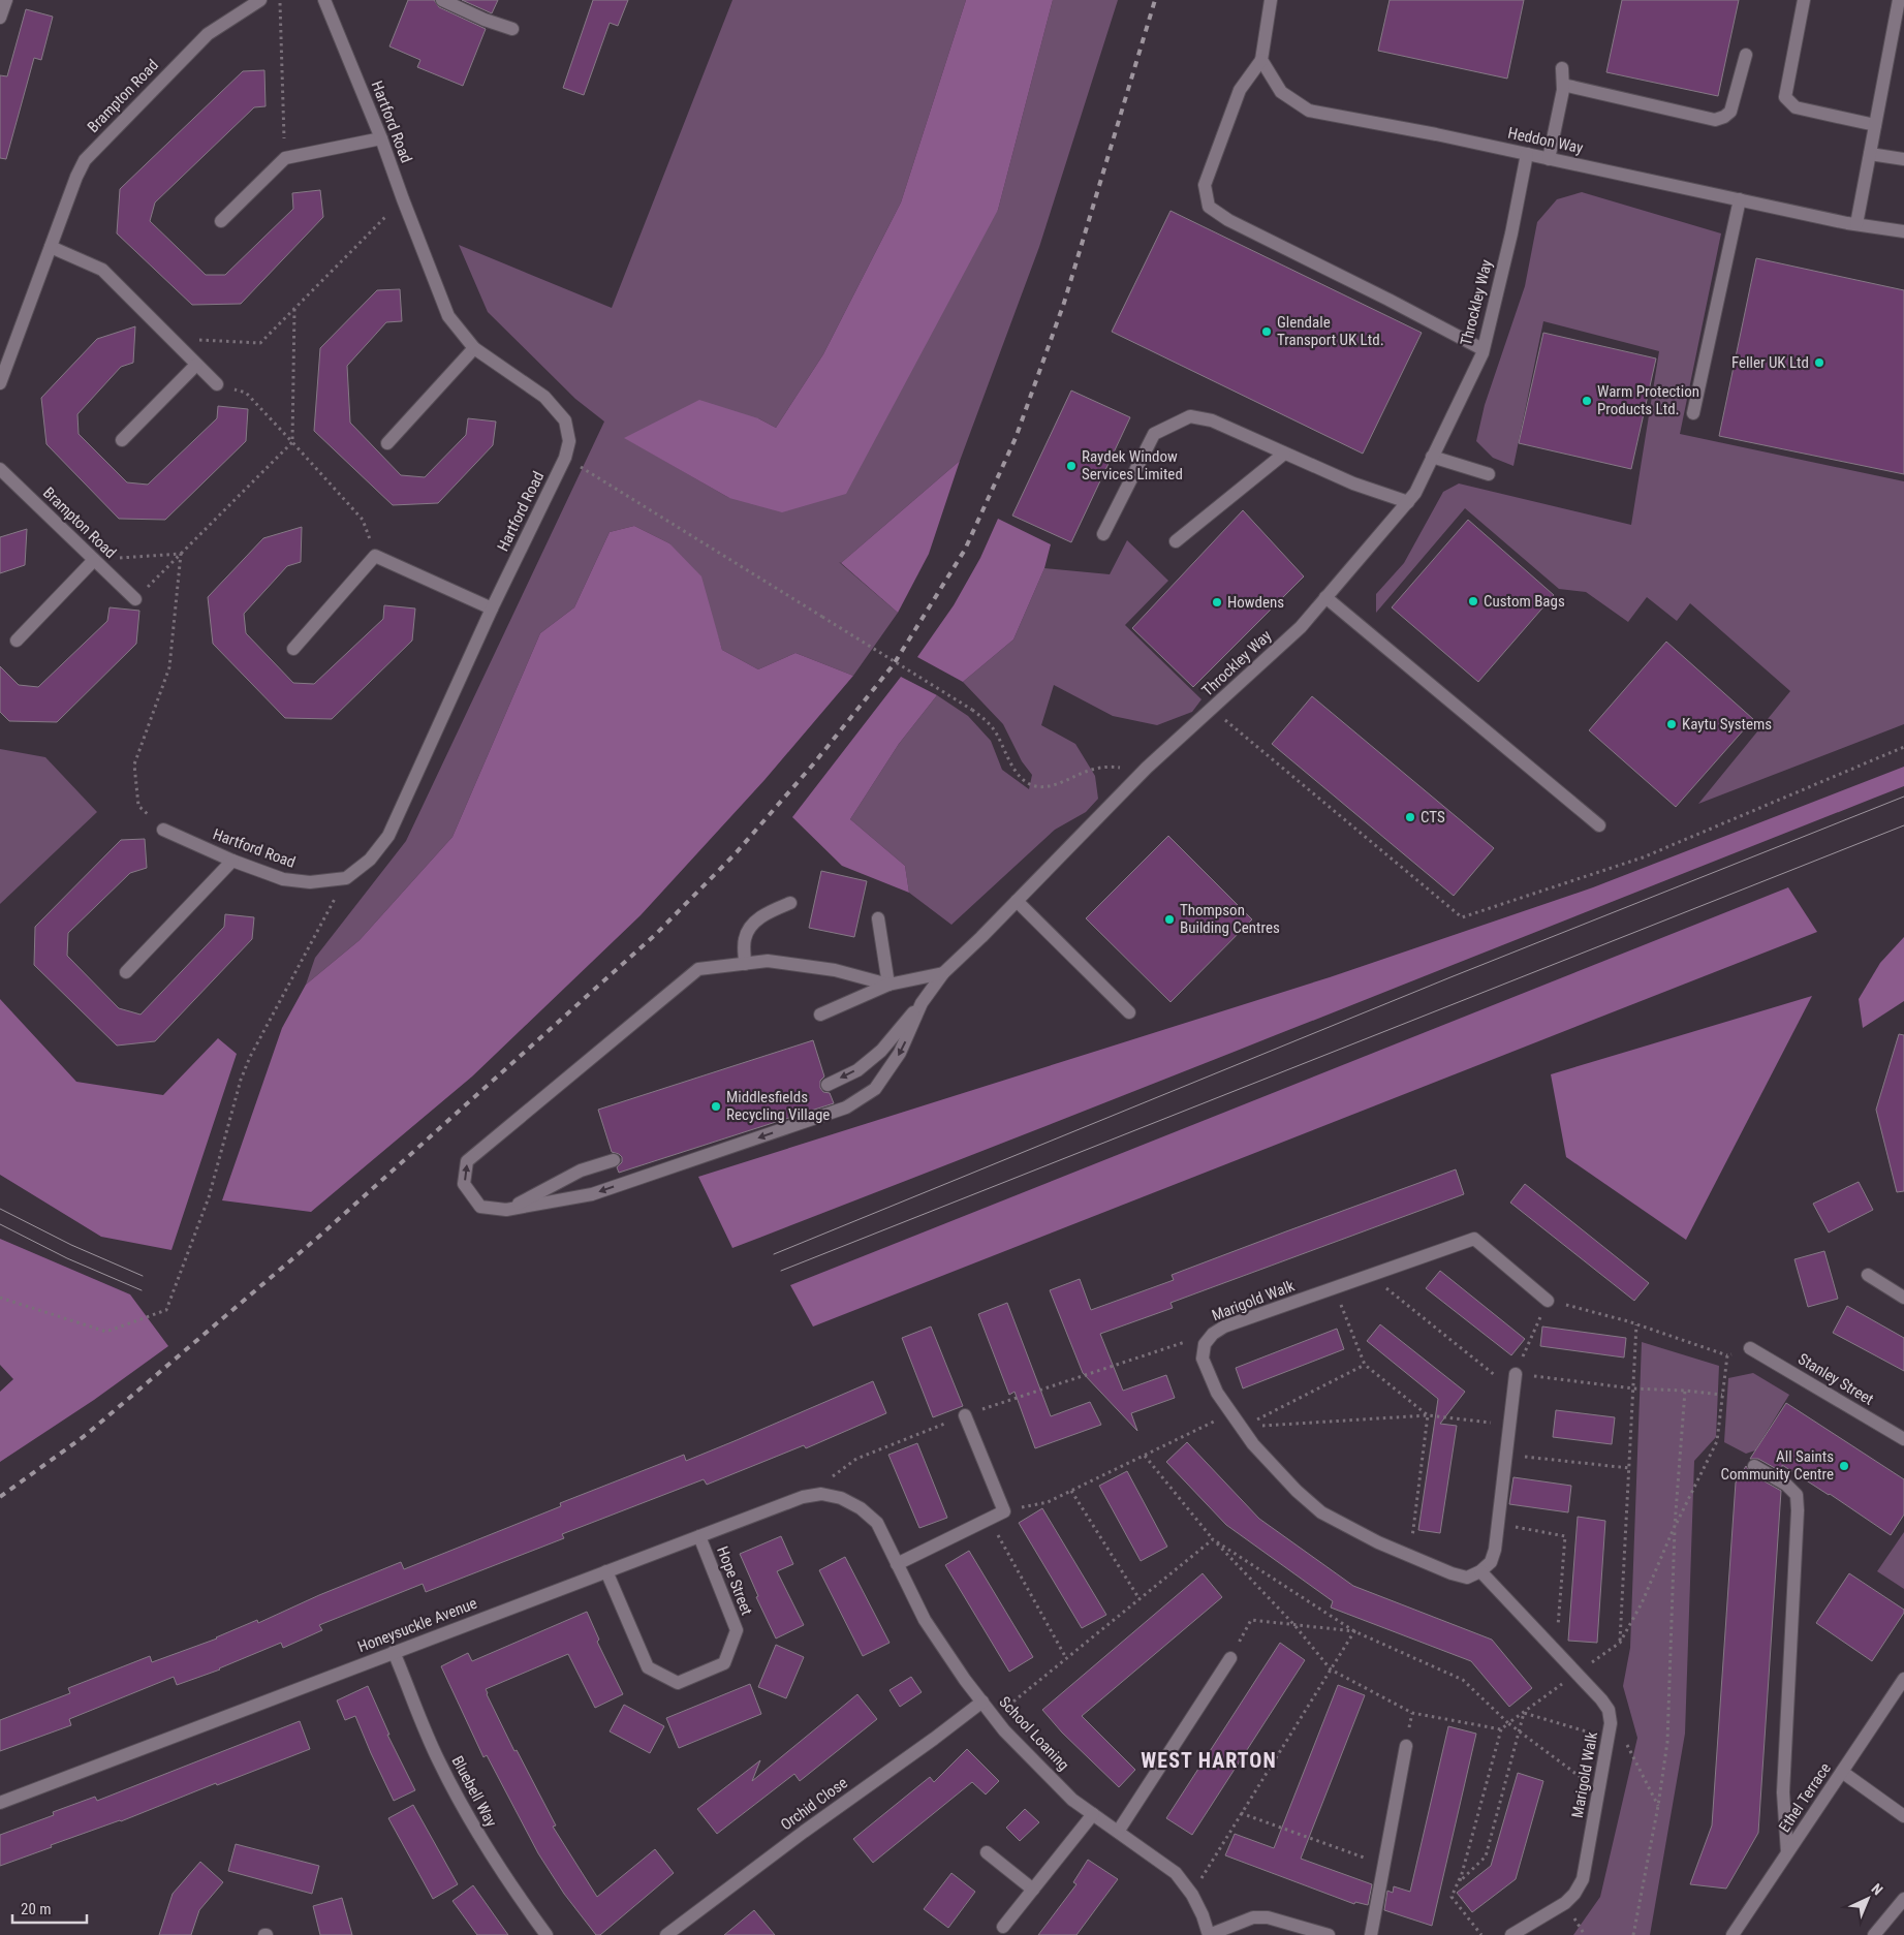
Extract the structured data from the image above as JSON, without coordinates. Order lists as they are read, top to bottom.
{
  "streets": {
    "street": [
      "Brampton Road",
      "Hartford Road",
      "Heddon Way",
      "Throckley Way",
      "Marigold Walk",
      "Stanley Street",
      "Hope Street",
      "Honeysuckle Avenue",
      "School Loaning",
      "Bluebell Way",
      "Ethel Terrace",
      "Orchid Close"
    ]
  },
  "crossings": [
    ["Heddon Way", "Throckley Way"],
    ["Hope Street", "Honeysuckle Avenue"],
    ["Honeysuckle Avenue", "School Loaning"],
    ["Honeysuckle Avenue", "Bluebell Way"],
    ["School Loaning", "Orchid Close"]
  ],
  "districts": ["WEST HARTON"],
  "places": [
    "Glendale Transport UK Ltd.",
    "Feller UK Ltd",
    "Warm Protection Products Ltd.",
    "Raydek Window Services Limited",
    "Custom Bags",
    "Howdens",
    "Kaytu Systems",
    "CTS",
    "Thompson Building Centres",
    "Middlesfields Recycling Village",
    "All Saints Community Centre"
  ],
  "scale_bar": "20 m",
  "north": "top right"
}
